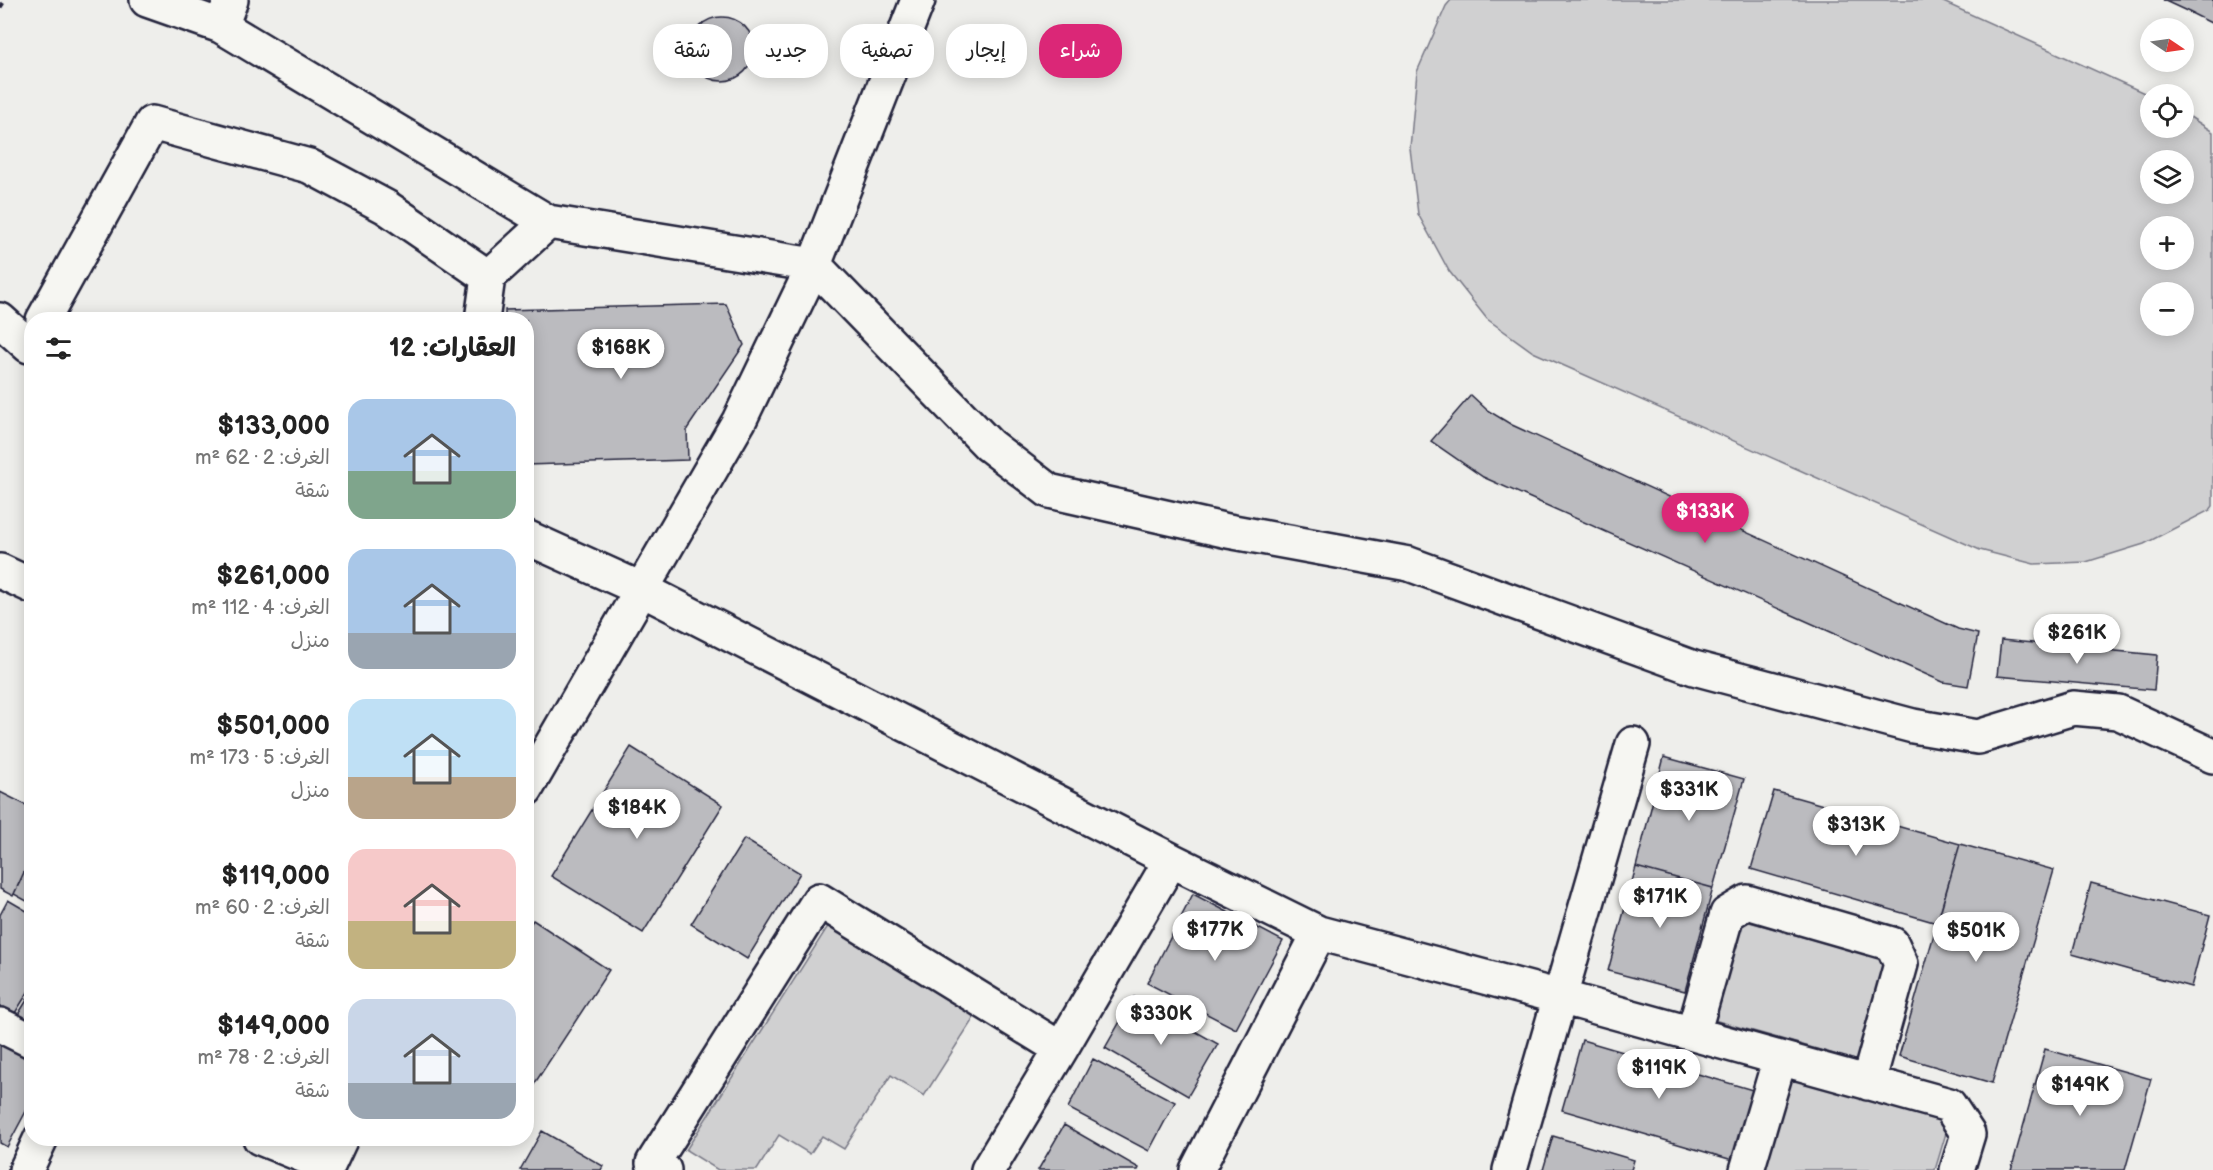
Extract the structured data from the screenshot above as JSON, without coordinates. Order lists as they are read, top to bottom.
{
  "north": "right",
  "page": {
    "map_buttons": ["+", "−"],
    "chip": [
      "شراء",
      "إيجار",
      "تصفية",
      "جديد",
      "شقة"
    ],
    "heading": "العقارات: 12",
    "price": [
      "$168K",
      "$133K",
      "$261K",
      "$331K",
      "$184K",
      "$313K",
      "$171K",
      "$177K",
      "$501K",
      "$330K",
      "$119K",
      "$149K"
    ],
    "list": [
      {
        "name": "$133,000",
        "note": "الغرف: 2 · 62 m² · شقة"
      },
      {
        "name": "$261,000",
        "note": "الغرف: 4 · 112 m² · منزل"
      },
      {
        "name": "$501,000",
        "note": "الغرف: 5 · 173 m² · منزل"
      },
      {
        "name": "$119,000",
        "note": "الغرف: 2 · 60 m² · شقة"
      },
      {
        "name": "$149,000",
        "note": "الغرف: 2 · 78 m² · شقة"
      }
    ]
  }
}
